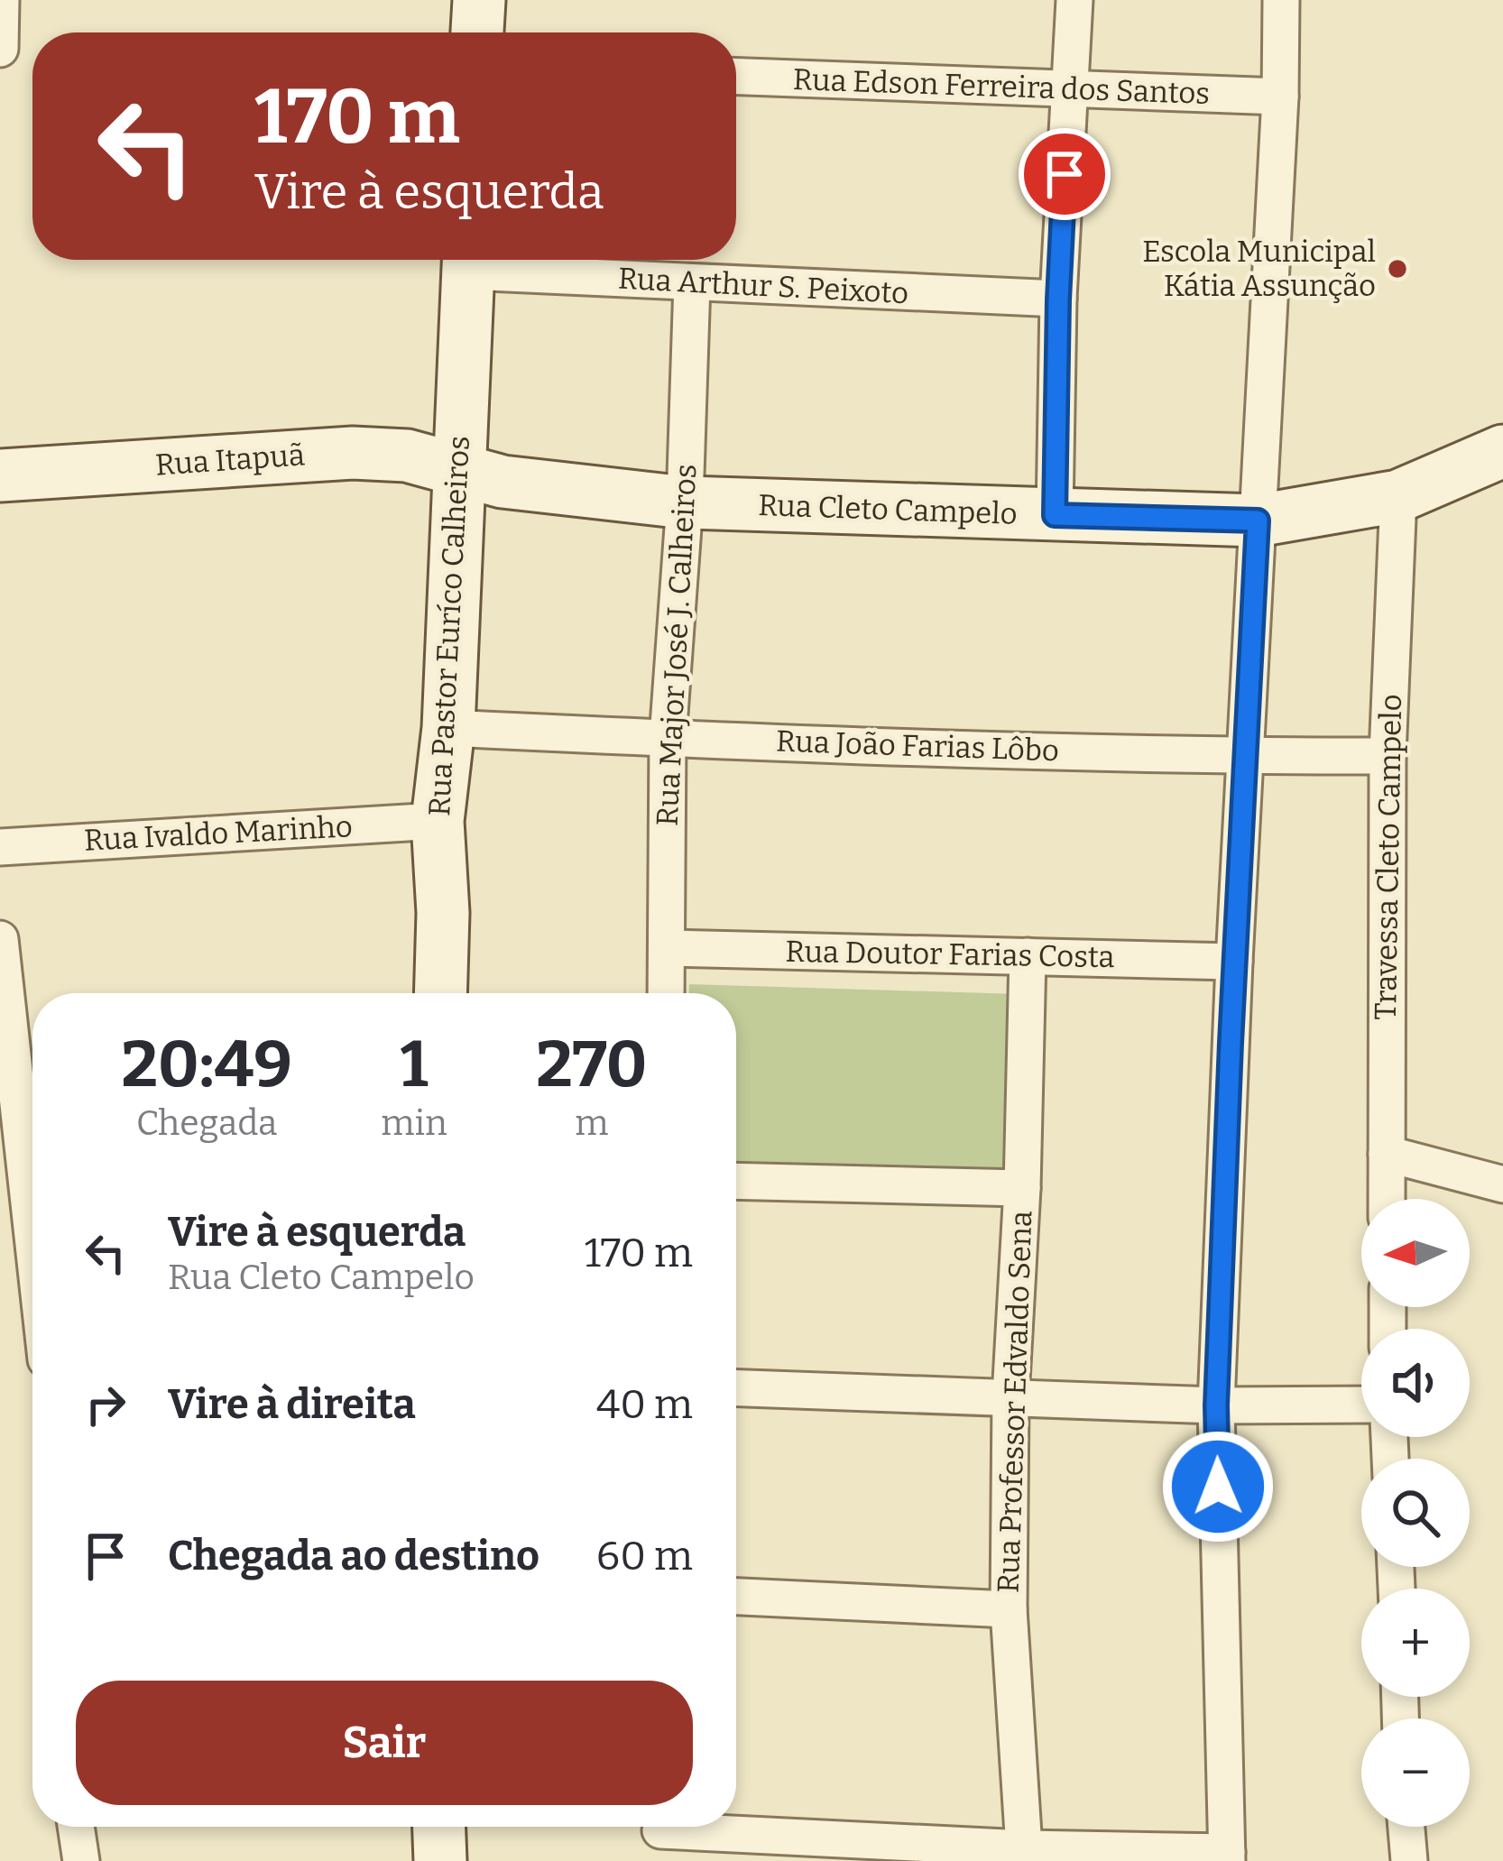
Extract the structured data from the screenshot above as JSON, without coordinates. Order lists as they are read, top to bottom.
{
  "streets": {
    "main road": ["Rua Itapuã", "Rua Cleto Campelo", "Rua Pastor Euríco Calheiros"],
    "street": [
      "Rua Edson Ferreira dos Santos",
      "Rua Arthur S. Peixoto",
      "Rua Major José J. Calheiros",
      "Rua João Farias Lôbo",
      "Rua Ivaldo Marinho",
      "Travessa Cleto Campelo",
      "Rua Doutor Farias Costa",
      "Rua Professor Edvaldo Sena"
    ]
  },
  "crossings": [
    ["Rua Arthur S. Peixoto", "Rua Major José J. Calheiros"],
    ["Rua Itapuã", "Rua Cleto Campelo"],
    ["Rua Itapuã", "Rua Pastor Euríco Calheiros"],
    ["Rua Cleto Campelo", "Rua Pastor Euríco Calheiros"],
    ["Rua Cleto Campelo", "Rua Major José J. Calheiros"],
    ["Rua Cleto Campelo", "Travessa Cleto Campelo"],
    ["Rua Pastor Euríco Calheiros", "Rua João Farias Lôbo"],
    ["Rua Pastor Euríco Calheiros", "Rua Ivaldo Marinho"],
    ["Rua Major José J. Calheiros", "Rua João Farias Lôbo"],
    ["Rua Major José J. Calheiros", "Rua Doutor Farias Costa"],
    ["Rua João Farias Lôbo", "Travessa Cleto Campelo"],
    ["Rua Doutor Farias Costa", "Rua Professor Edvaldo Sena"]
  ],
  "places": ["Escola Municipal Kátia Assunção"],
  "north": "left",
  "page": {
    "turn": ["170 m", "Vire à esquerda"],
    "eta": [
      "20:49",
      "Chegada",
      "1",
      "min",
      "270",
      "m"
    ],
    "list": [
      {
        "name": "Vire à esquerda",
        "note": "Rua Cleto Campelo",
        "value": "170 m"
      },
      {
        "name": "Vire à direita",
        "value": "40 m"
      },
      {
        "name": "Chegada ao destino",
        "value": "60 m"
      }
    ],
    "map_buttons": ["+", "−"],
    "buttons": "Sair"
  }
}
